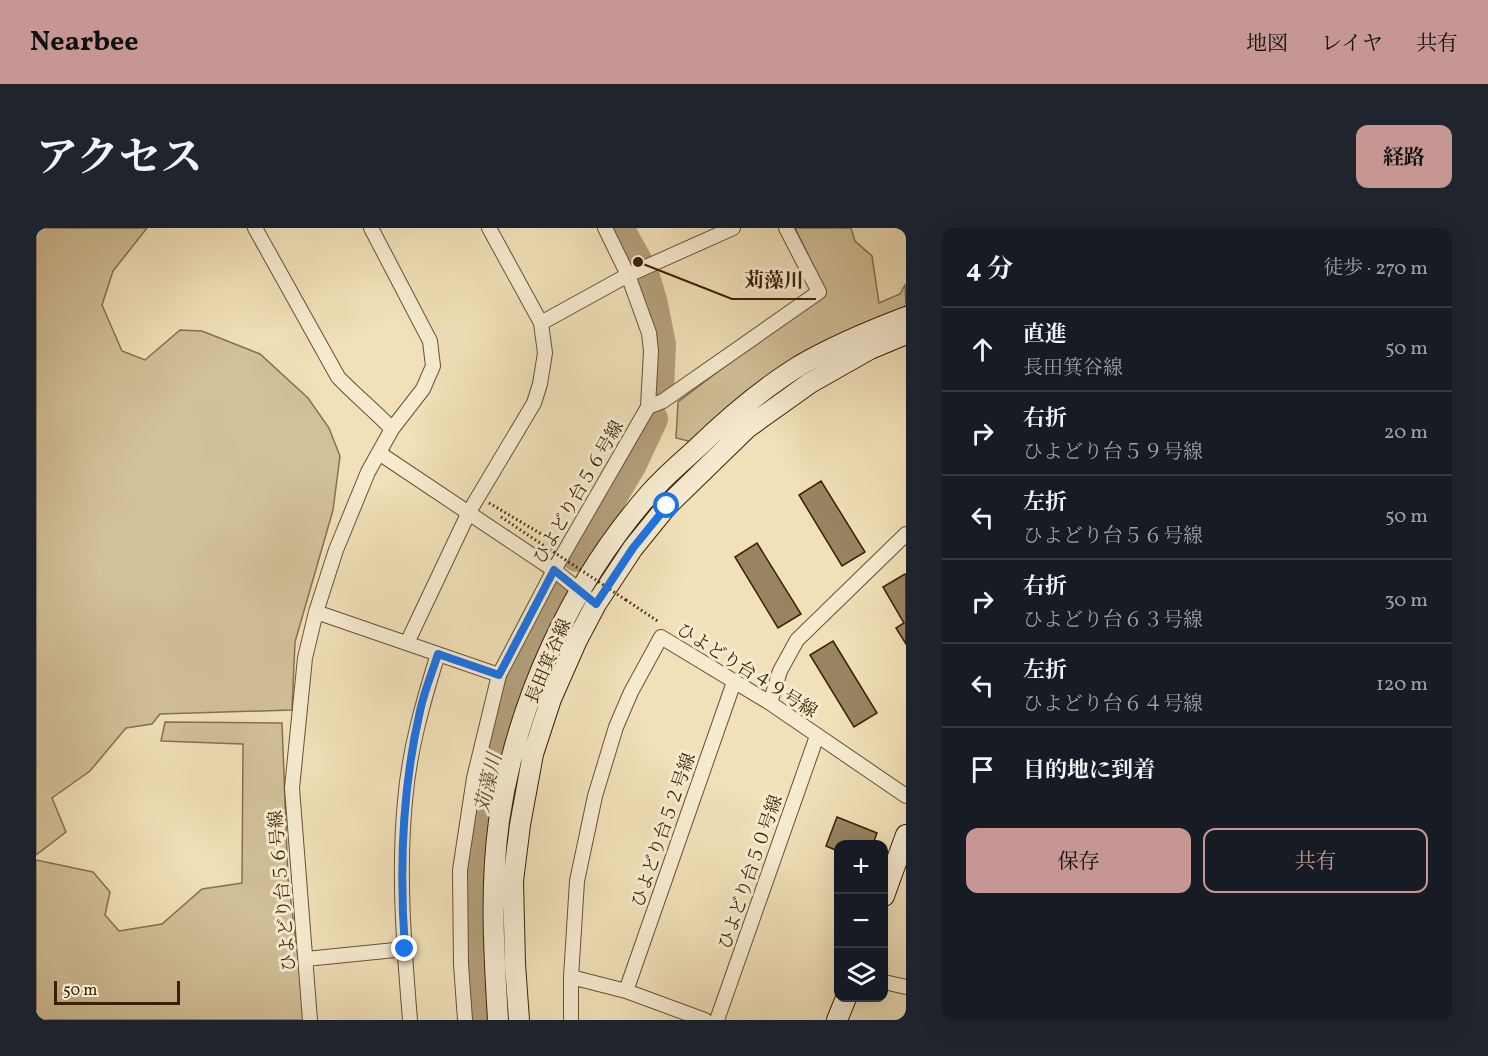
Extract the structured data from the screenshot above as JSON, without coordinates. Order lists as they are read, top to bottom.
{
  "streets": {
    "street": [
      "ひよどり台５６号線",
      "長田箕谷線",
      "ひよどり台４９号線",
      "ひよどり台５２号線",
      "ひよどり台５０号線"
    ]
  },
  "crossings": [
    ["ひよどり台４９号線", "ひよどり台５２号線"],
    ["ひよどり台４９号線", "ひよどり台５０号線"]
  ],
  "water": ["苅藻川"],
  "places": ["苅藻川"],
  "scale_bar": "50 m",
  "page": {
    "header": "Nearbee",
    "nav": ["地図", "レイヤ", "共有"],
    "title": "アクセス",
    "buttons": [
      "経路",
      ["保存", "共有"]
    ],
    "heading": ["4 分", "徒歩 · 270 m"],
    "list": [
      ["直進", "長田箕谷線", "50 m"],
      ["右折", "ひよどり台５９号線", "20 m"],
      ["左折", "ひよどり台５６号線", "50 m"],
      ["右折", "ひよどり台６３号線", "30 m"],
      ["左折", "ひよどり台６４号線", "120 m"],
      "目的地に到着"
    ],
    "map_buttons": ["+", "−"],
    "scale": "50 m"
  }
}
